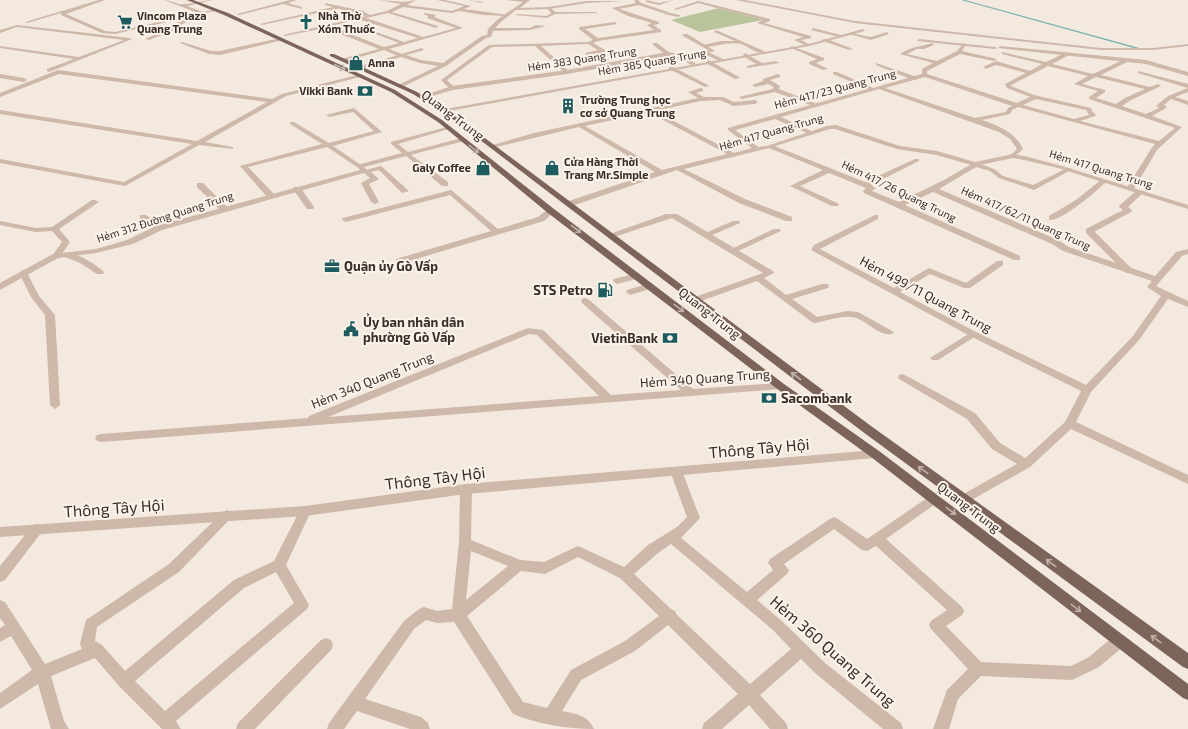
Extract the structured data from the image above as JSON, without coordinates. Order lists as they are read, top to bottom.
{
  "streets": {
    "main road": ["Quang Trung"],
    "street": [
      "Hẻm 383 Quang Trung",
      "Hẻm 385 Quang Trung",
      "Hẻm 417/23 Quang Trung",
      "Hẻm 417 Quang Trung",
      "Hẻm 417/26 Quang Trung",
      "Hẻm 312 Đường Quang Trung",
      "Hẻm 417/62/11 Quang Trung",
      "Hẻm 499/11 Quang Trung",
      "Hẻm 340 Quang Trung",
      "Thông Tây Hội",
      "Hẻm 360 Quang Trung"
    ]
  },
  "crossings": [
    ["Hẻm 383 Quang Trung", "Quang Trung"],
    ["Hẻm 385 Quang Trung", "Quang Trung"],
    ["Hẻm 417/23 Quang Trung", "Hẻm 417 Quang Trung"],
    ["Quang Trung", "Hẻm 417 Quang Trung"],
    ["Quang Trung", "Hẻm 312 Đường Quang Trung"],
    ["Quang Trung", "Hẻm 340 Quang Trung"],
    ["Quang Trung", "Thông Tây Hội"],
    ["Quang Trung", "Hẻm 360 Quang Trung"],
    ["Hẻm 417 Quang Trung", "Hẻm 417/26 Quang Trung"]
  ],
  "places": {
    "supermarket": ["Vincom Plaza Quang Trung"],
    "church": ["Nhà Thờ Xóm Thuốc"],
    "shop": ["Anna", "Galy Coffee", "Cửa Hàng Thời Trang Mr.Simple"],
    "bank": ["Vikki Bank", "VietinBank", "Sacombank"],
    "building": ["Trường Trung học cơ sở Quang Trung"],
    "office": ["Quận ủy Gò Vấp"],
    "fuel station": ["STS Petro"],
    "public building": ["Ủy ban nhân dân phường Gò Vấp"]
  }
}
